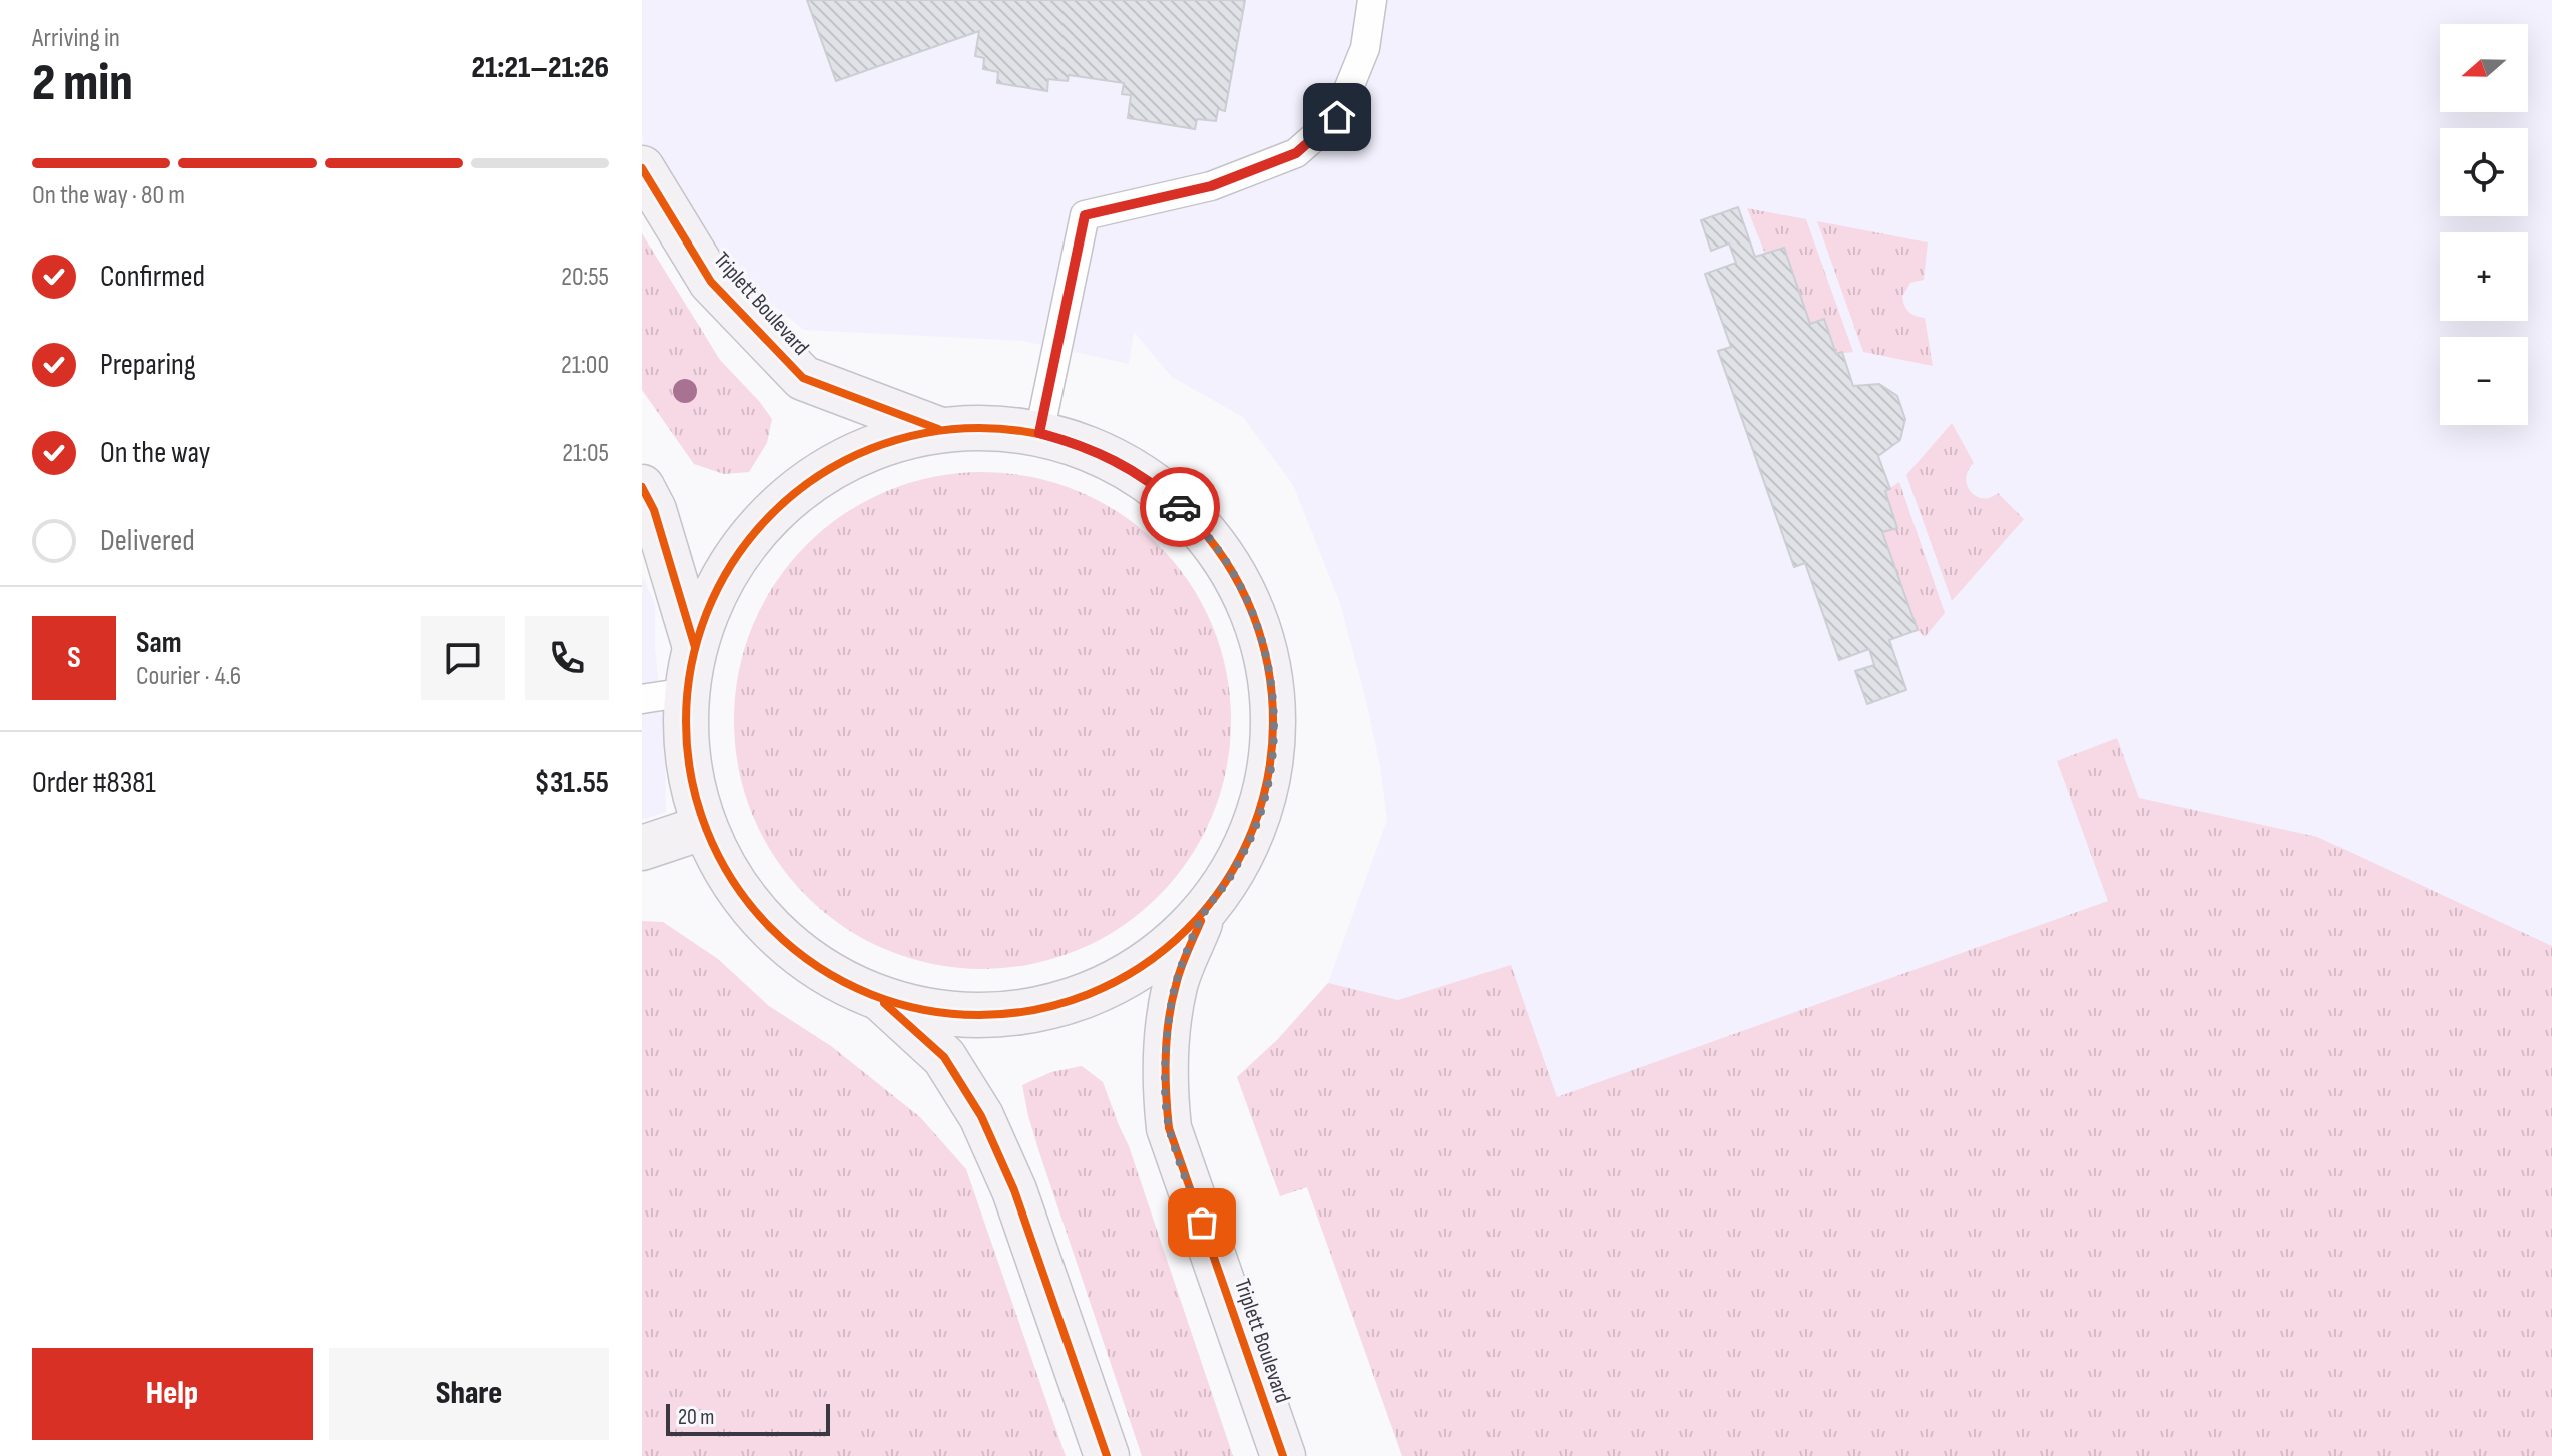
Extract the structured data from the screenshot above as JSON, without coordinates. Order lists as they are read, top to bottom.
{
  "streets": {
    "main road": ["Triplett Boulevard"]
  },
  "scale_bar": "20 m",
  "north": "left",
  "page": {
    "heading": ["2 min", "Arriving in", "21:21–21:26"],
    "panel": [
      "Sam",
      "Courier · 4.6",
      "Order #8381",
      "$31.55"
    ],
    "map_buttons": ["+", "−"],
    "bar": "On the way · 80 m",
    "list": [
      ["Confirmed", "20:55"],
      ["Preparing", "21:00"],
      ["On the way", "21:05"],
      "Delivered"
    ],
    "round": "S",
    "buttons": ["Help", "Share"],
    "scale": "20 m"
  }
}
